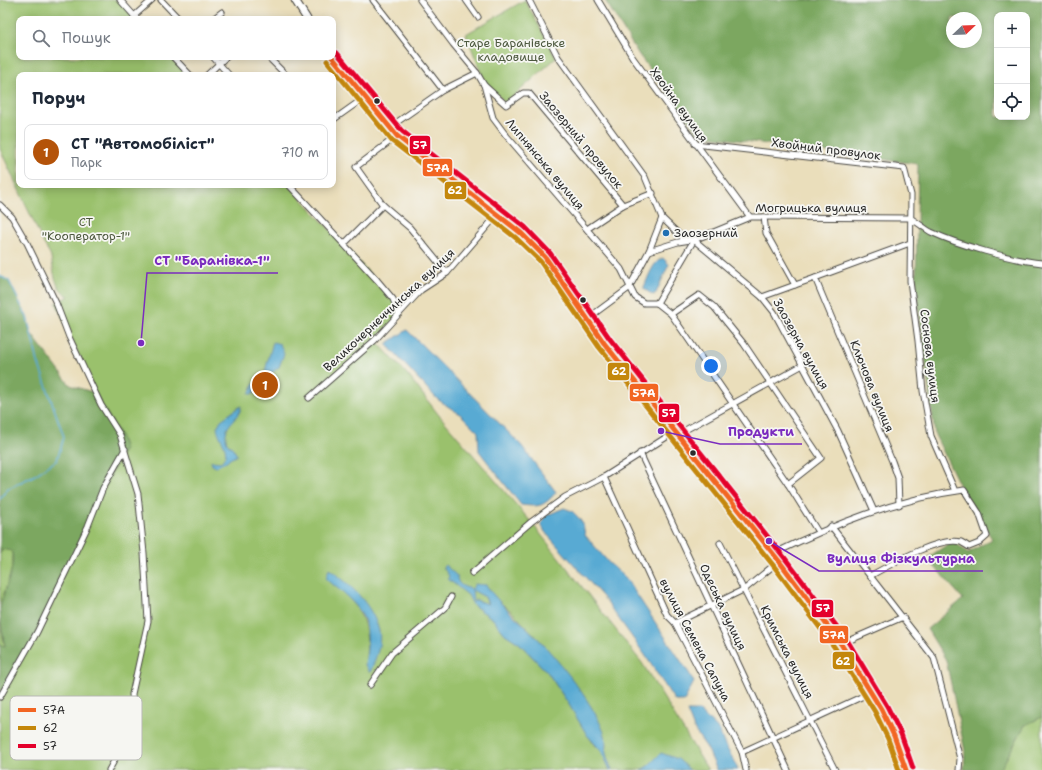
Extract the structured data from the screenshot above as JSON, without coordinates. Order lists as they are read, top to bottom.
{
  "streets": {
    "street": [
      "Хвойна вулиця",
      "Заозерний провулок",
      "Хвойний провулок",
      "Липнянська вулиця",
      "Могрицька вулиця",
      "Великочернеччинська вулиця",
      "Заозерна вулиця",
      "Соснова вулиця",
      "Ключова вулиця",
      "Одеська вулиця",
      "вулиця Семена Сапуна",
      "Кримська вулиця"
    ]
  },
  "crossings": [
    ["Хвойна вулиця", "Хвойний провулок"],
    ["Хвойна вулиця", "Могрицька вулиця"],
    ["Заозерний провулок", "Липнянська вулиця"],
    ["Хвойний провулок", "Могрицька вулиця"],
    ["Хвойний провулок", "Соснова вулиця"],
    ["Могрицька вулиця", "Заозерна вулиця"],
    ["Могрицька вулиця", "Соснова вулиця"]
  ],
  "parks": ["Старе Баранівське кладовище", "СТ \"Кооператор-1\""],
  "places": [
    "Заозерний",
    "СТ \"Баранівка-1\"",
    "Продукти",
    "Вулиця Фізкультурна"
  ],
  "lines": ["transit line 57", "transit line 57А", "transit line 62"],
  "legend": ["57А", "62", "57"],
  "north": "top right",
  "page": {
    "map_buttons": ["+", "−"],
    "search": "Пошук",
    "heading": "Поруч",
    "list": [
      {
        "mark": "1",
        "name": "СТ \"Автомобіліст\"",
        "note": "Парк",
        "value": "710 m"
      }
    ],
    "pins": "1"
  }
}
